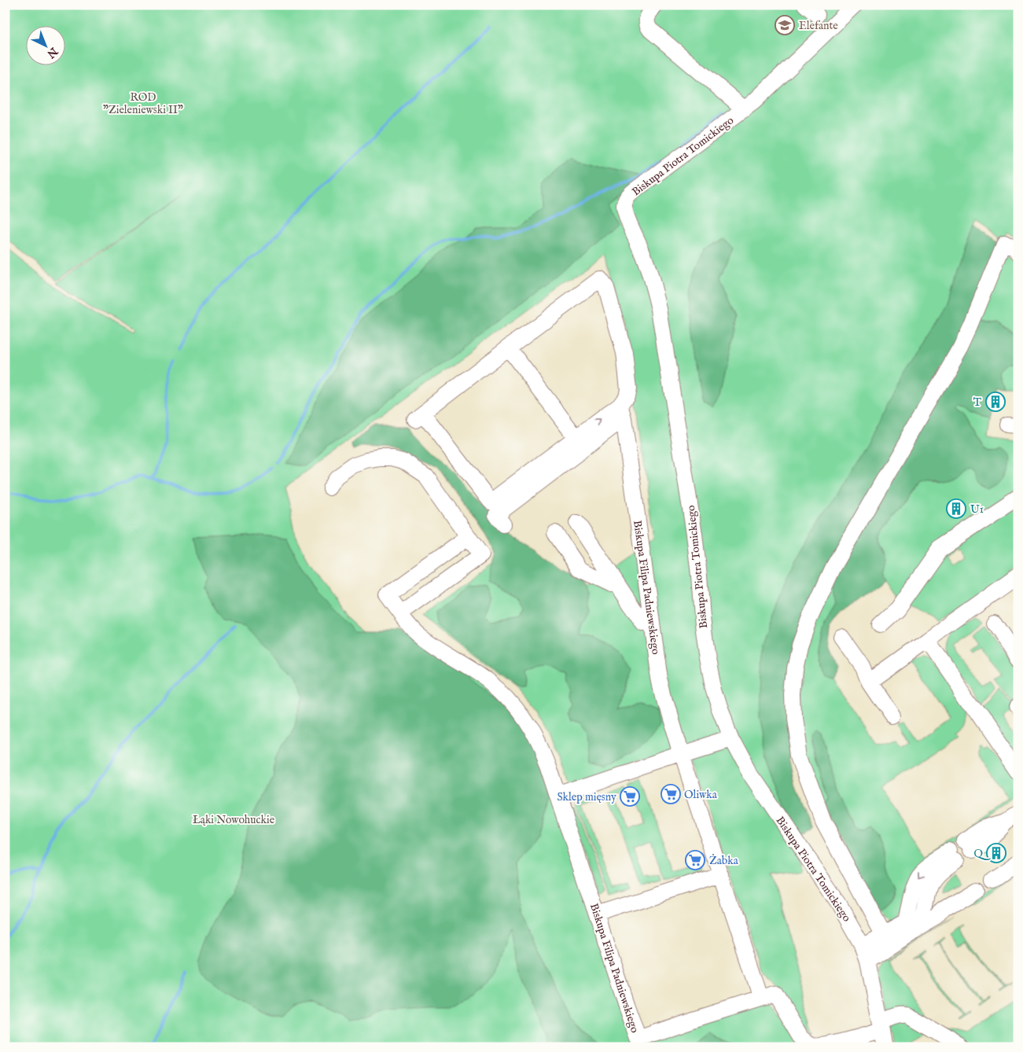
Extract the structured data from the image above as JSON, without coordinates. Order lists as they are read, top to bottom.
{
  "streets": {
    "street": ["Biskupa Piotra Tomickiego", "Biskupa Filipa Padniewskiego"]
  },
  "crossings": [
    ["Biskupa Piotra Tomickiego", "Biskupa Filipa Padniewskiego"]
  ],
  "parks": ["ROD \"Zieleniewski II\"", "Łąki Nowohuckie"],
  "places": {
    "school or university": ["Elefante"],
    "building": ["T", "U1", "Q"],
    "supermarket": ["Oliwka", "Sklep mięsny", "Żabka"]
  },
  "north": "bottom right"
}
